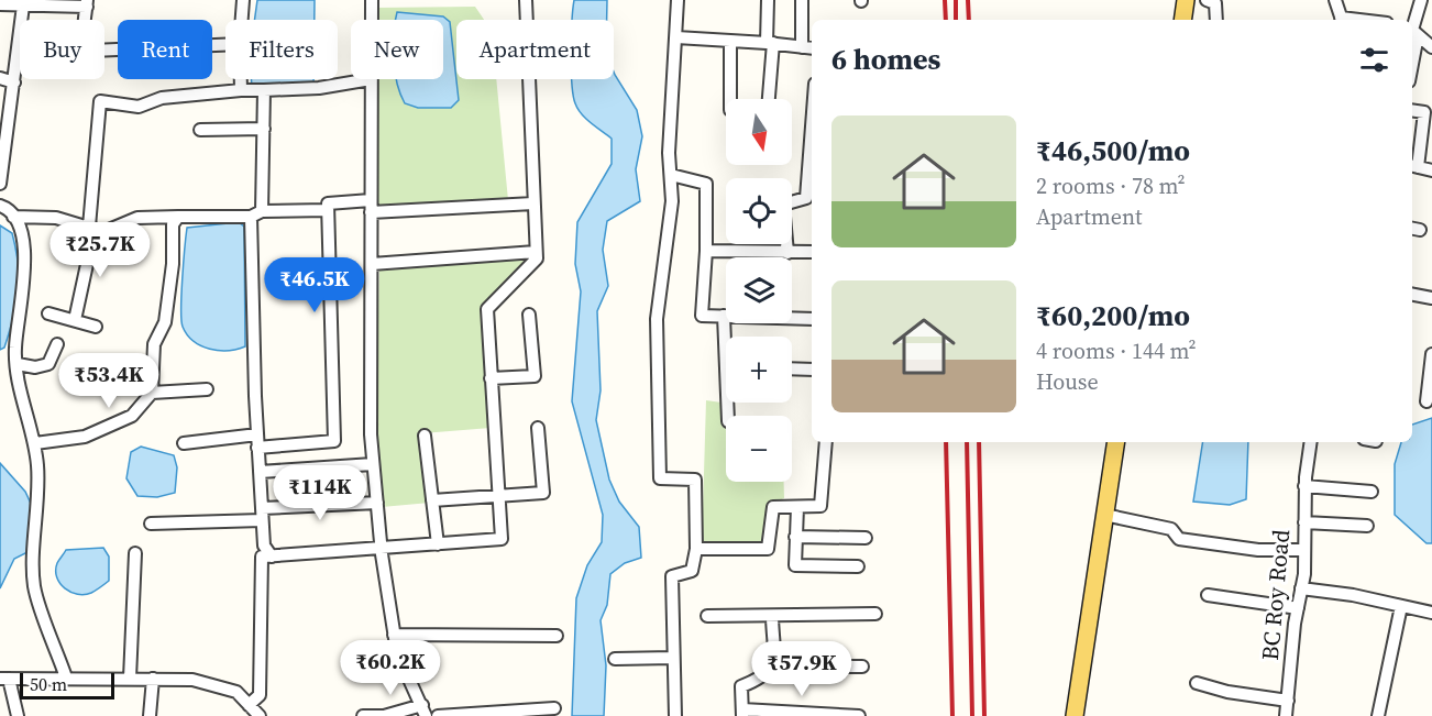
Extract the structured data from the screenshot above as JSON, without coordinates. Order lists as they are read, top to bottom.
{
  "streets": {
    "street": ["BC Roy Road"]
  },
  "scale_bar": "50 m",
  "north": "bottom",
  "page": {
    "chip": [
      "Buy",
      "Rent",
      "Filters",
      "New",
      "Apartment"
    ],
    "heading": "6 homes",
    "map_buttons": ["+", "−"],
    "list": [
      {
        "name": "₹46,500/mo",
        "note": "2 rooms · 78 m² · Apartment"
      },
      {
        "name": "₹60,200/mo",
        "note": "4 rooms · 144 m² · House"
      }
    ],
    "price": [
      "₹25.7K",
      "₹46.5K",
      "₹53.4K",
      "₹114K",
      "₹60.2K",
      "₹57.9K"
    ],
    "scale": "50 m"
  }
}
